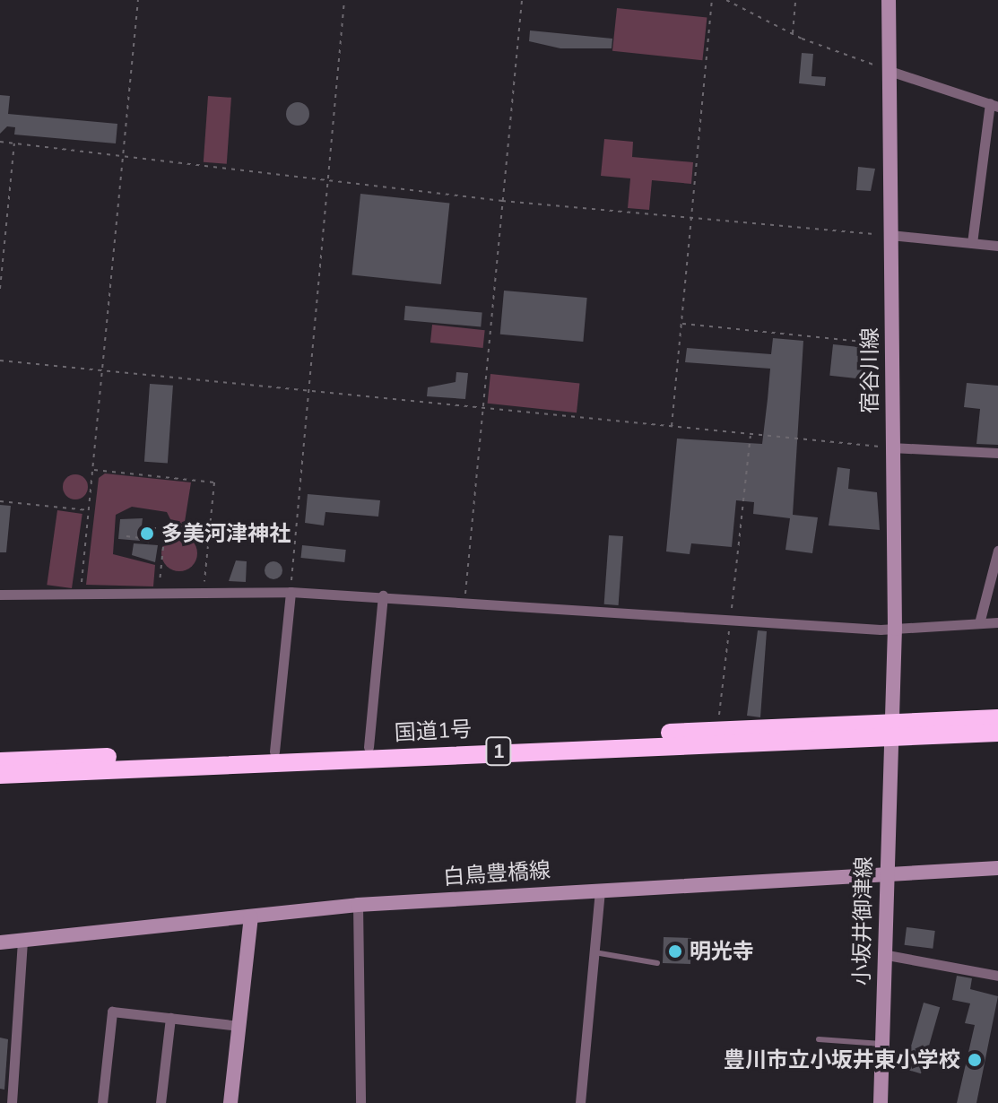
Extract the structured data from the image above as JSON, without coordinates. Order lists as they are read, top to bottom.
{
  "streets": {
    "highway": ["国道1号", "1"],
    "main road": ["宿谷川線", "白鳥豊橋線", "小坂井御津線"]
  },
  "crossings": [
    ["宿谷川線", "国道1号"],
    ["宿谷川線", "小坂井御津線"],
    ["国道1号", "小坂井御津線"],
    ["白鳥豊橋線", "小坂井御津線"]
  ],
  "places": ["多美河津神社", "明光寺", "豊川市立小坂井東小学校"]
}
